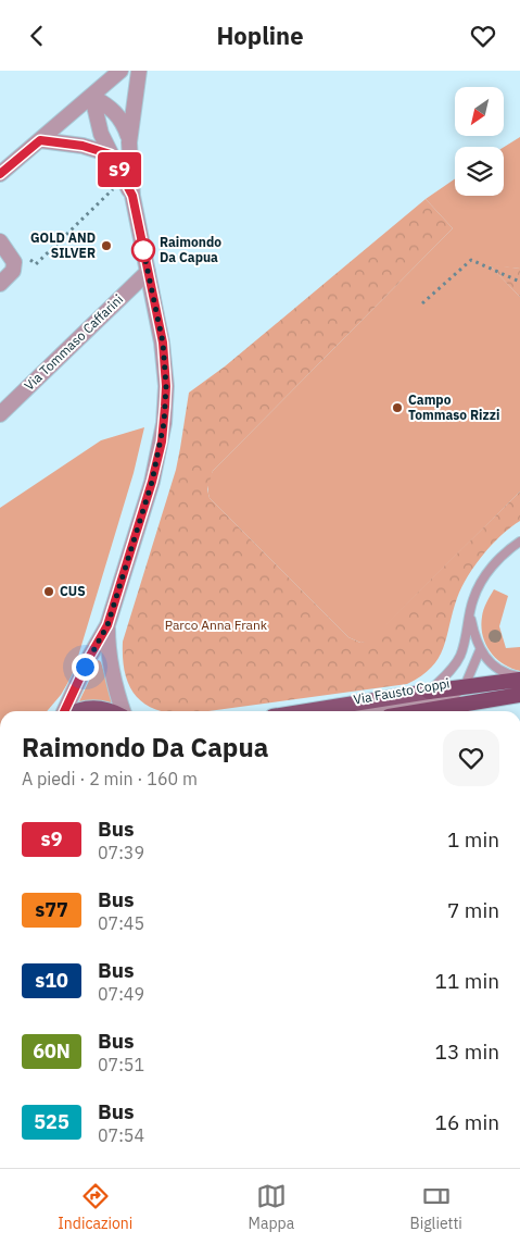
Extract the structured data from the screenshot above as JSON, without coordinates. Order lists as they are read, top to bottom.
{
  "streets": {
    "street": ["Via Tommaso Caffarini"],
    "lane": ["Via Fausto Coppi"]
  },
  "parks": ["Parco Anna Frank"],
  "places": [
    "GOLD AND SILVER",
    "Raimondo Da Capua",
    "Campo Tommaso Rizzi",
    "CUS"
  ],
  "lines": ["bus line s9"],
  "north": "bottom left",
  "page": {
    "header": "Hopline",
    "on_map": "s9",
    "heading": ["Raimondo Da Capua", "A piedi · 2 min · 160 m"],
    "list": [
      {
        "mark": "s9",
        "name": "Bus",
        "note": "07:39",
        "value": "1 min"
      },
      {
        "mark": "s77",
        "name": "Bus",
        "note": "07:45",
        "value": "7 min"
      },
      {
        "mark": "s10",
        "name": "Bus",
        "note": "07:49",
        "value": "11 min"
      },
      {
        "mark": "60N",
        "name": "Bus",
        "note": "07:51",
        "value": "13 min"
      },
      {
        "mark": "525",
        "name": "Bus",
        "note": "07:54",
        "value": "16 min"
      }
    ],
    "tabs": ["Indicazioni", "Mappa", "Biglietti"]
  }
}
